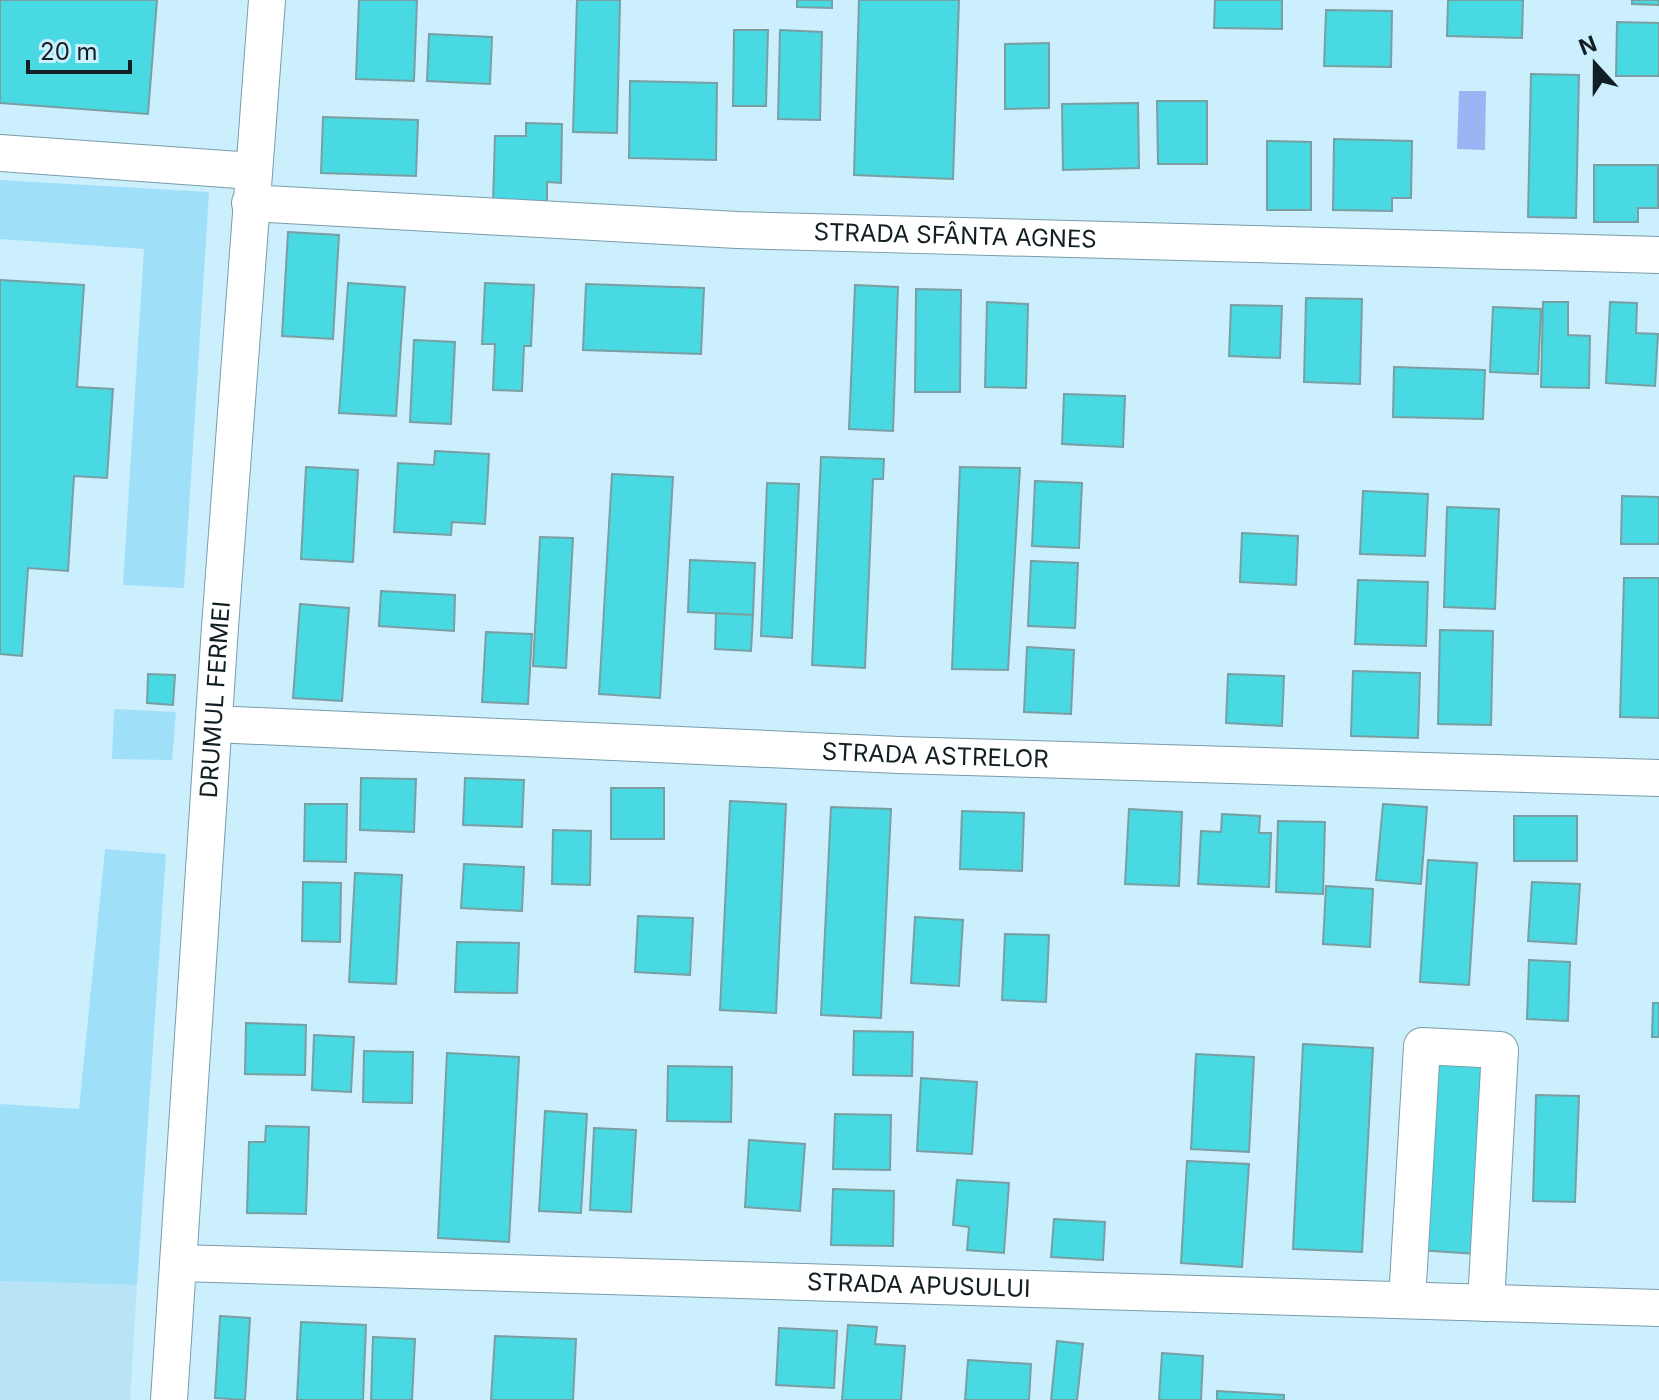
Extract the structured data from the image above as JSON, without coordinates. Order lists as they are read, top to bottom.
{
  "streets": {
    "street": [
      "STRADA SFÂNTA AGNES",
      "DRUMUL FERMEI",
      "STRADA ASTRELOR",
      "STRADA APUSULUI"
    ]
  },
  "crossings": [
    ["STRADA SFÂNTA AGNES", "DRUMUL FERMEI"],
    ["DRUMUL FERMEI", "STRADA ASTRELOR"],
    ["DRUMUL FERMEI", "STRADA APUSULUI"]
  ],
  "scale_bar": "20 m",
  "north": "top"
}
